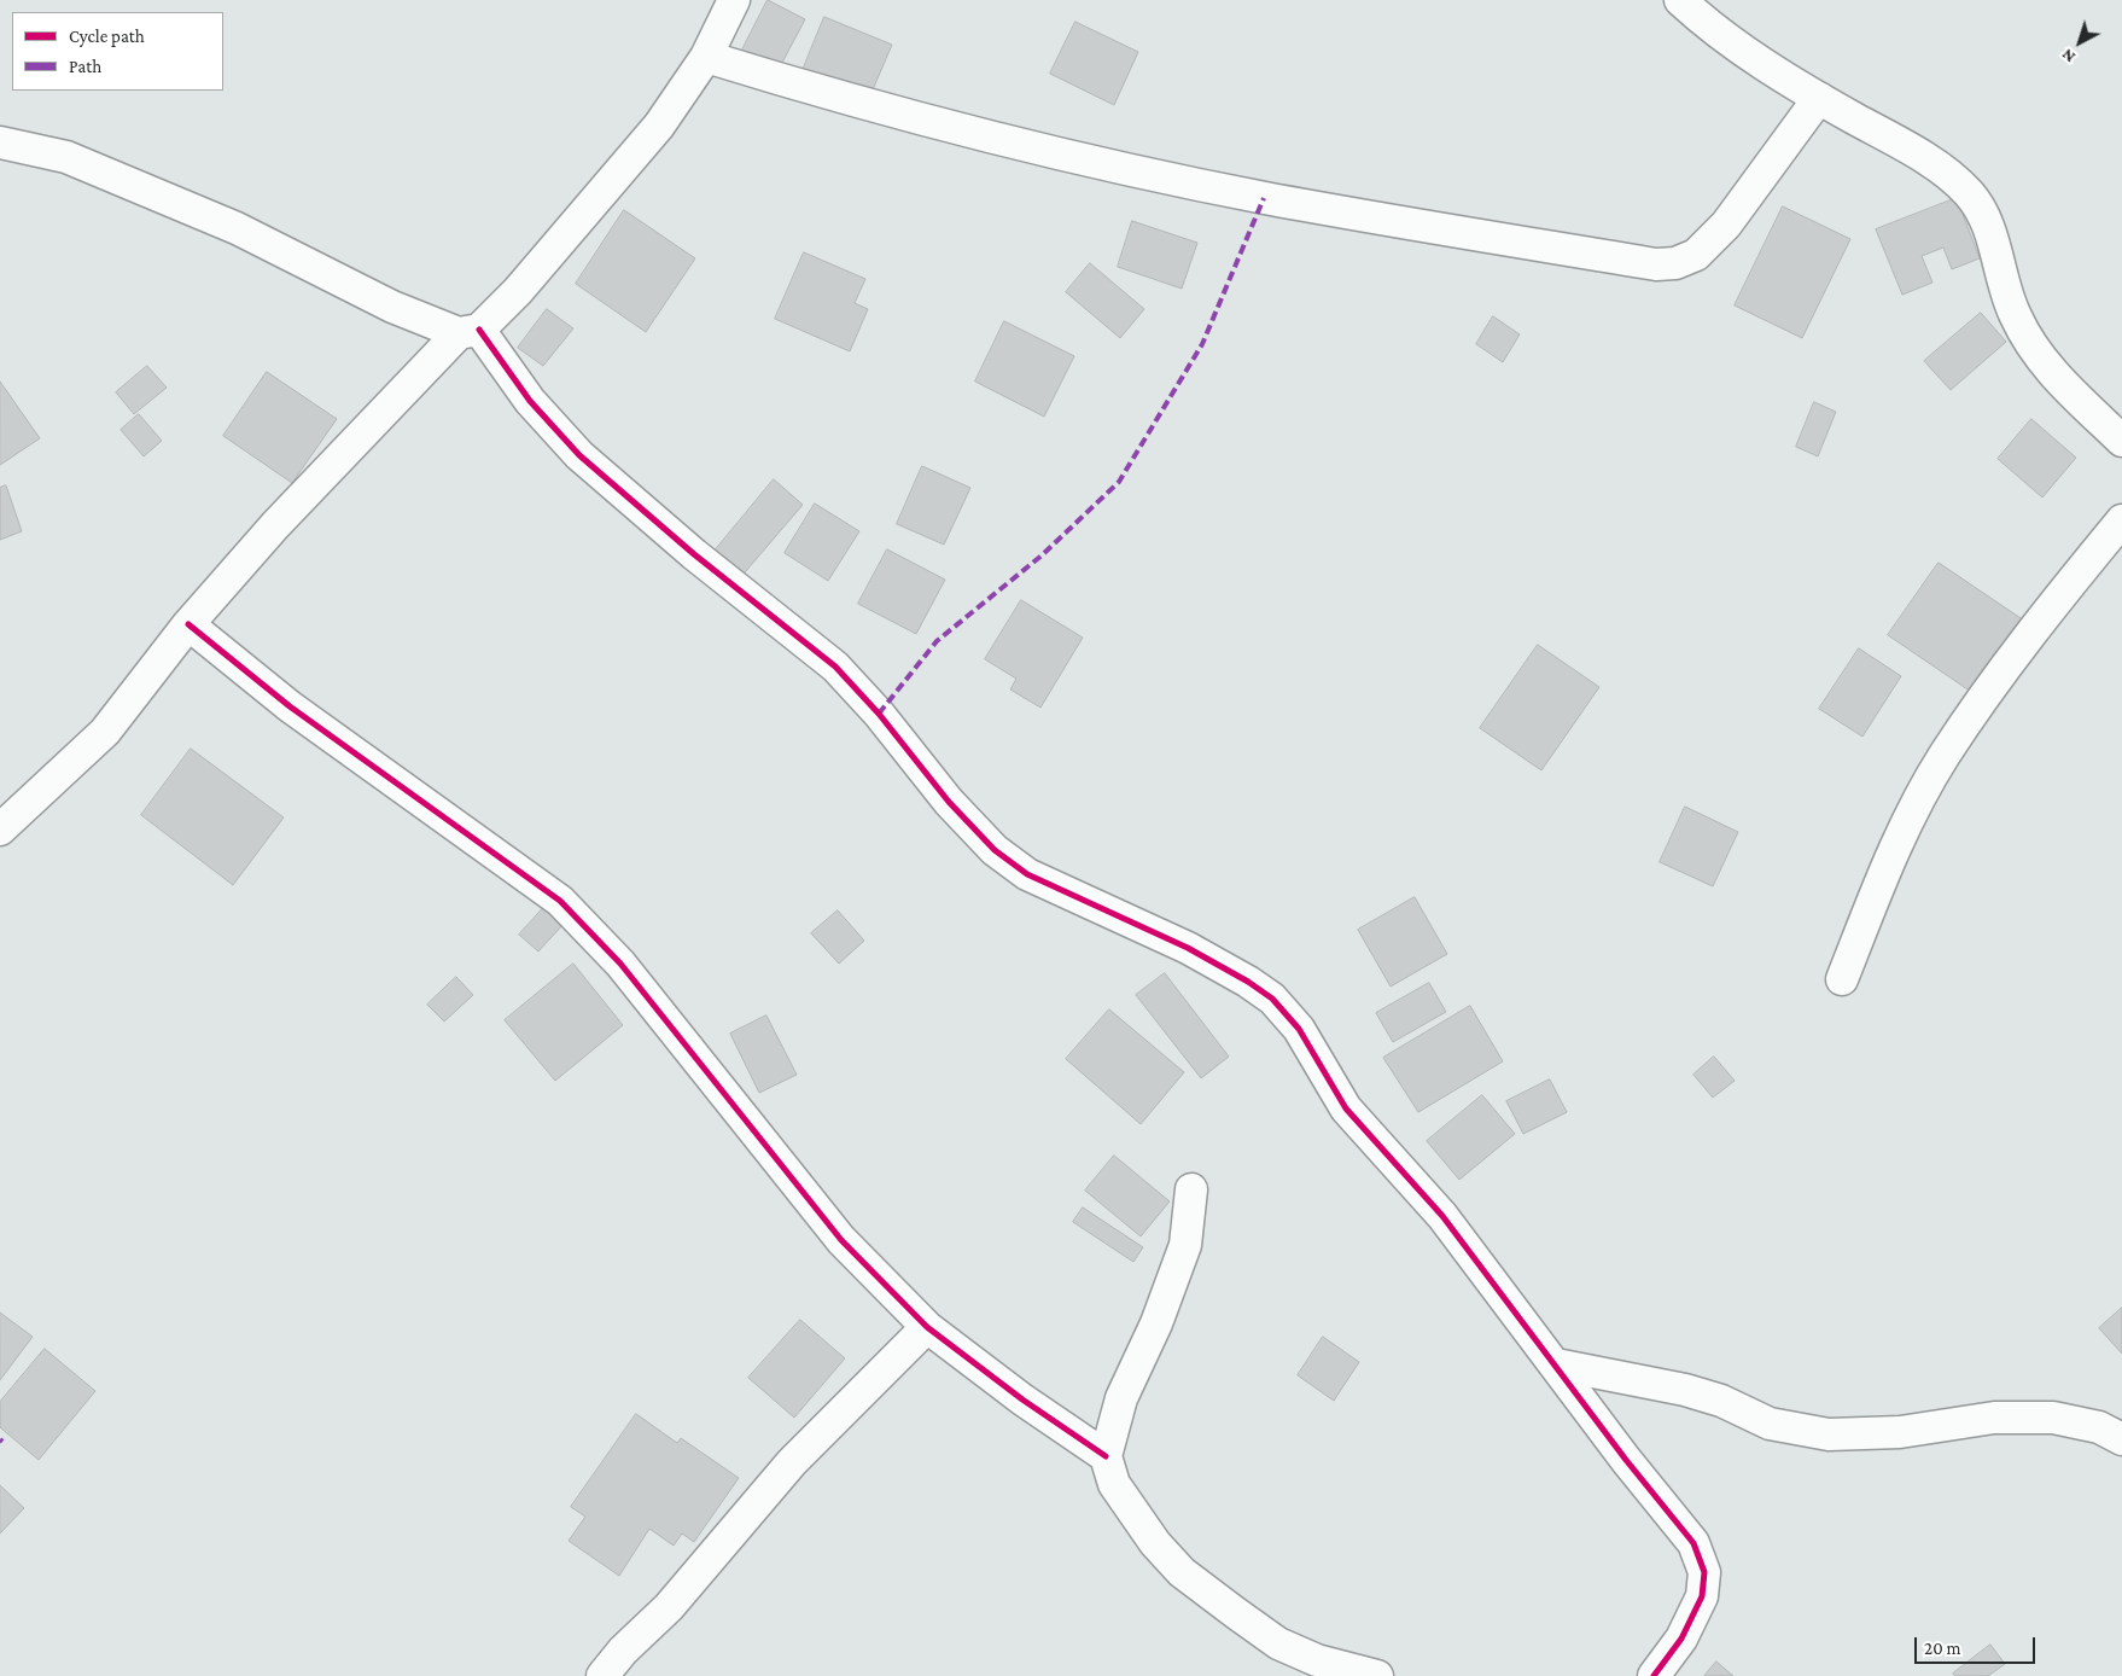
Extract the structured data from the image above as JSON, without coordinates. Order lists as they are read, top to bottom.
{
  "legend": ["Cycle path", "Path"],
  "scale_bar": "20 m",
  "north": "bottom left"
}
